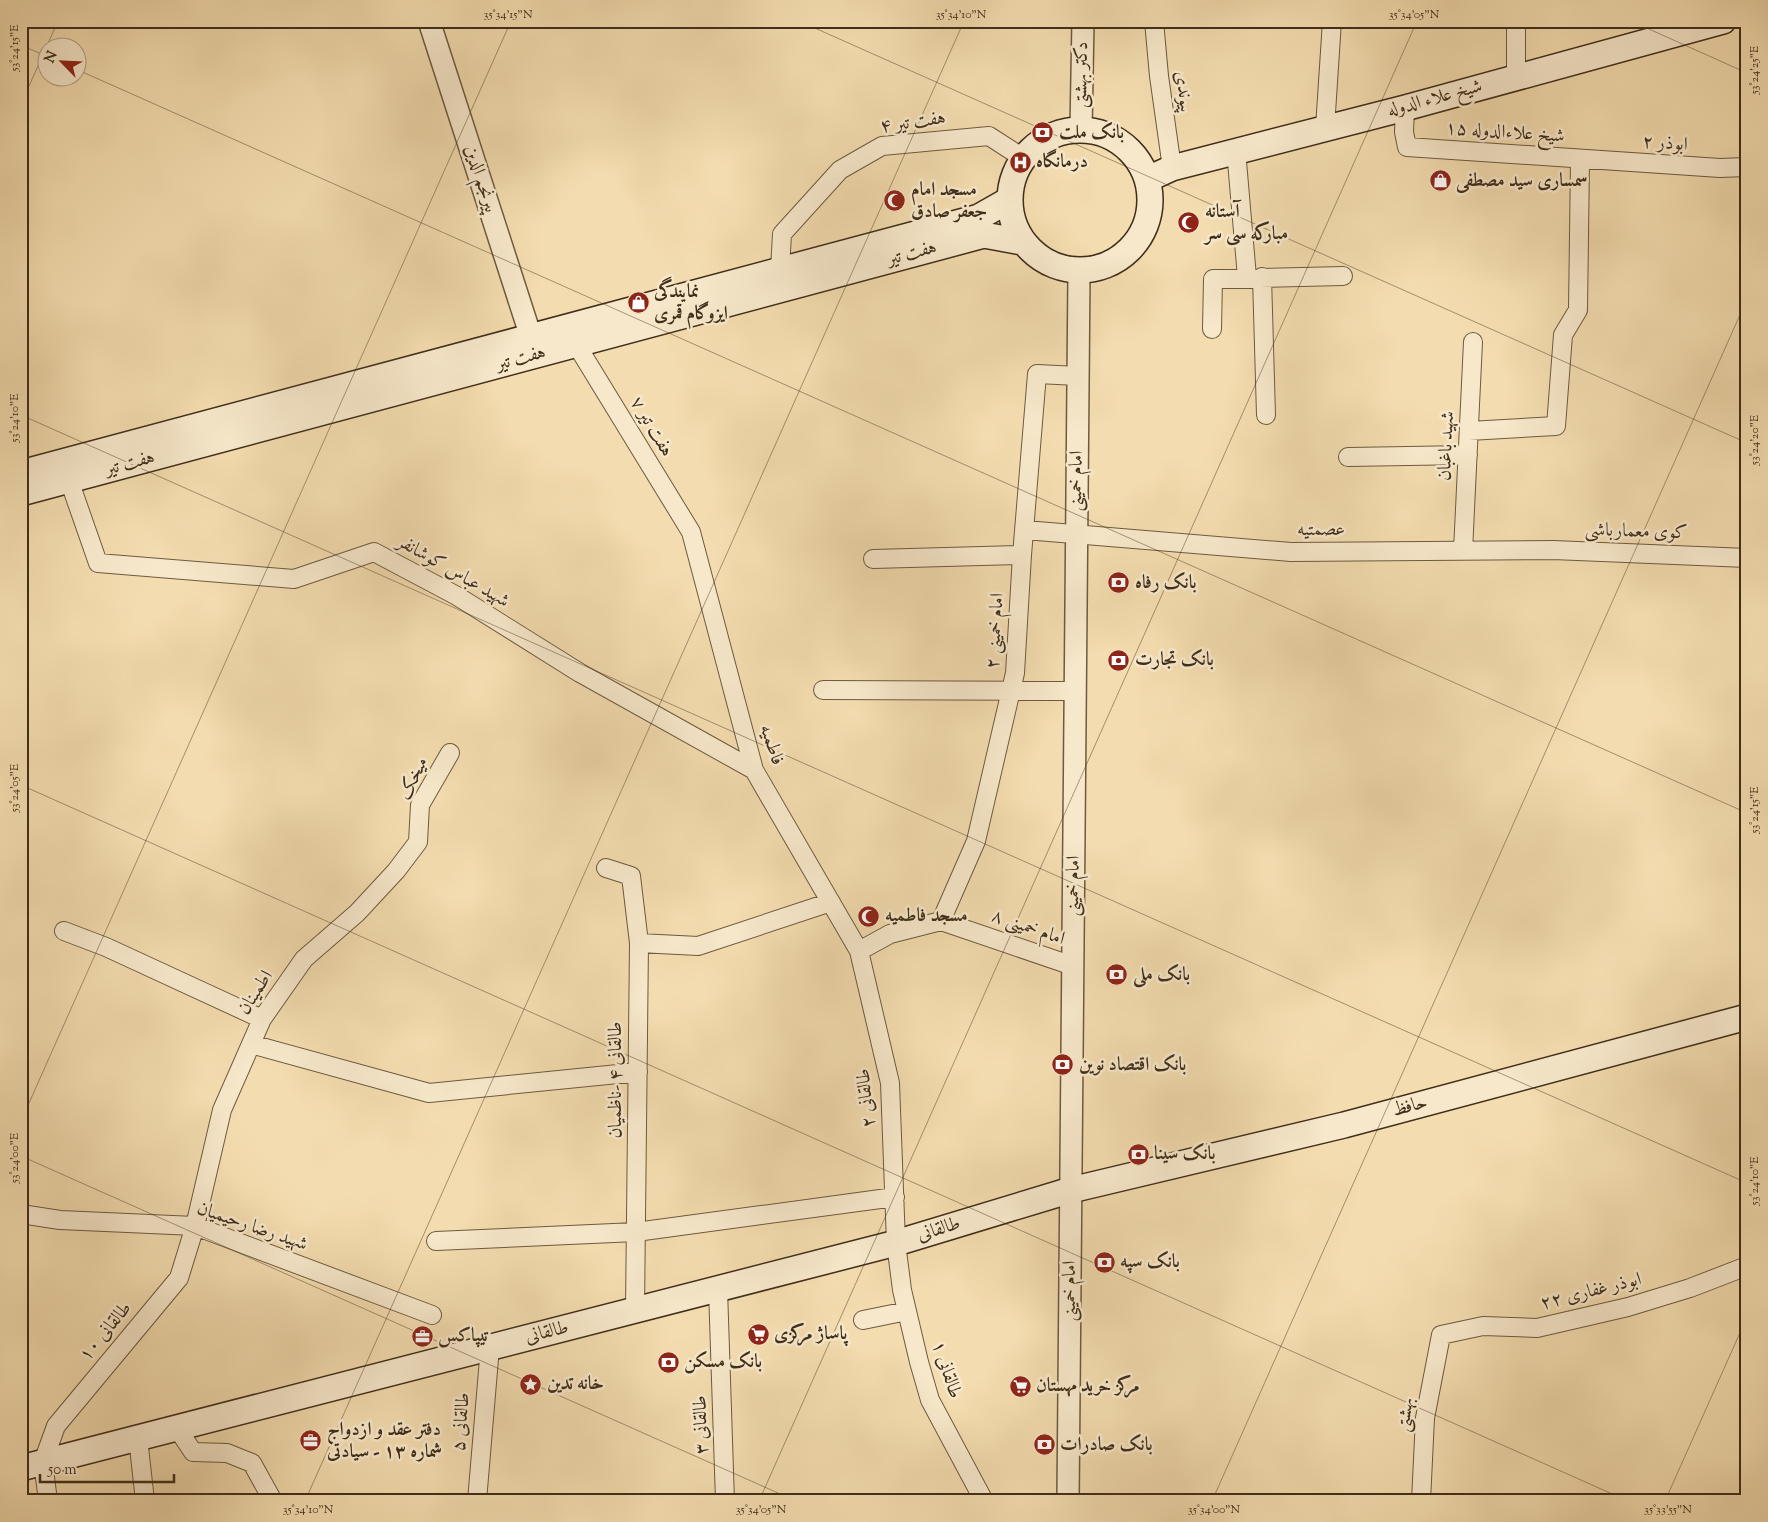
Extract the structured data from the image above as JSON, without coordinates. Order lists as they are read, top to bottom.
{
  "streets": {
    "main road": [
      "شیخ علاء الدوله",
      "هفت تیر",
      "حافظ",
      "طالقانی"
    ],
    "street": [
      "دکتر بهشتی",
      "پیوندی",
      "هفت تیر ۴",
      "شیخ علاءالدوله ۱۵",
      "ابوذر ۲",
      "پیرنجم الدین",
      "هفت تیر ۷",
      "شهید باغبان",
      "امام خمینی",
      "عصمتیه",
      "کوی معمارباشی",
      "شهید عباس کوشانفر",
      "امام خمینی ۲",
      "فاطمیه",
      "میخک",
      "امام خمینی ۸",
      "اطمینان",
      "طالقانی ۴ -ناظمیان",
      "طالقانی ۲",
      "شهید رضا رحیمیان",
      "ابوذر غفاری ۲۲",
      "طالقانی ۱۰",
      "طالقانی ۱",
      "بهشتی",
      "طالقانی ۵",
      "طالقانی ۳"
    ]
  },
  "crossings": [
    ["دکتر بهشتی", "شیخ علاء الدوله"],
    ["دکتر بهشتی", "هفت تیر ۴"],
    ["دکتر بهشتی", "هفت تیر"],
    ["دکتر بهشتی", "امام خمینی"],
    ["پیوندی", "شیخ علاء الدوله"],
    ["شیخ علاء الدوله", "هفت تیر ۴"],
    ["شیخ علاء الدوله", "شیخ علاءالدوله ۱۵"],
    ["شیخ علاء الدوله", "هفت تیر"],
    ["شیخ علاء الدوله", "امام خمینی"],
    ["هفت تیر ۴", "هفت تیر"],
    ["هفت تیر ۴", "امام خمینی"],
    ["شیخ علاءالدوله ۱۵", "ابوذر ۲"],
    ["پیرنجم الدین", "هفت تیر"],
    ["هفت تیر", "هفت تیر ۷"],
    ["هفت تیر", "امام خمینی"],
    ["هفت تیر", "شهید عباس کوشانفر"],
    ["هفت تیر ۷", "فاطمیه"],
    ["شهید باغبان", "عصمتیه"],
    ["امام خمینی", "عصمتیه"],
    ["امام خمینی", "امام خمینی ۲"],
    ["امام خمینی", "امام خمینی ۸"],
    ["امام خمینی", "حافظ"],
    ["امام خمینی", "طالقانی"],
    ["عصمتیه", "کوی معمارباشی"],
    ["عصمتیه", "امام خمینی ۲"],
    ["شهید عباس کوشانفر", "فاطمیه"],
    ["امام خمینی ۲", "امام خمینی ۸"],
    ["فاطمیه", "طالقانی ۲"],
    ["میخک", "اطمینان"],
    ["اطمینان", "شهید رضا رحیمیان"],
    ["اطمینان", "طالقانی ۱۰"],
    ["طالقانی ۴ -ناظمیان", "طالقانی"],
    ["طالقانی ۲", "طالقانی"],
    ["طالقانی ۲", "طالقانی ۱"],
    ["حافظ", "طالقانی"],
    ["شهید رضا رحیمیان", "طالقانی ۱۰"],
    ["طالقانی", "طالقانی ۱۰"],
    ["طالقانی", "طالقانی ۱"],
    ["طالقانی", "طالقانی ۵"],
    ["طالقانی", "طالقانی ۳"],
    ["ابوذر غفاری ۲۲", "بهشتی"]
  ],
  "places": {
    "bank": [
      "بانک ملت",
      "بانک رفاه",
      "بانک تجارت",
      "بانک ملی",
      "بانک اقتصاد نوین",
      "بانک سینا",
      "بانک سپه",
      "بانک مسکن",
      "بانک صادرات"
    ],
    "hospital": ["درمانگاه"],
    "shop": ["سمساری سید مصطفی", "نمایندگی ایزوگام قمری"],
    "mosque": ["مسجد امام جعفر صادق", "آستانه مبارکه سی سر", "مسجد فاطمیه"],
    "supermarket": ["پاساژ مرکزی", "مرکز خرید مهستان"],
    "office": ["تیپاکس", "دفتر عقد و ازدواج شماره ۱۳ - سیادتی"],
    "place": ["خانه تدین"]
  },
  "scale_bar": "50 m",
  "north": "top left",
  "coordinates": [
    "35°34'15\"N",
    "35°34'10\"N",
    "35°34'05\"N",
    "53°24'15\"E",
    "53°24'25\"E",
    "53°24'10\"E",
    "53°24'20\"E",
    "53°24'05\"E",
    "53°24'00\"E",
    "35°34'00\"N",
    "35°33'55\"N"
  ]
}
